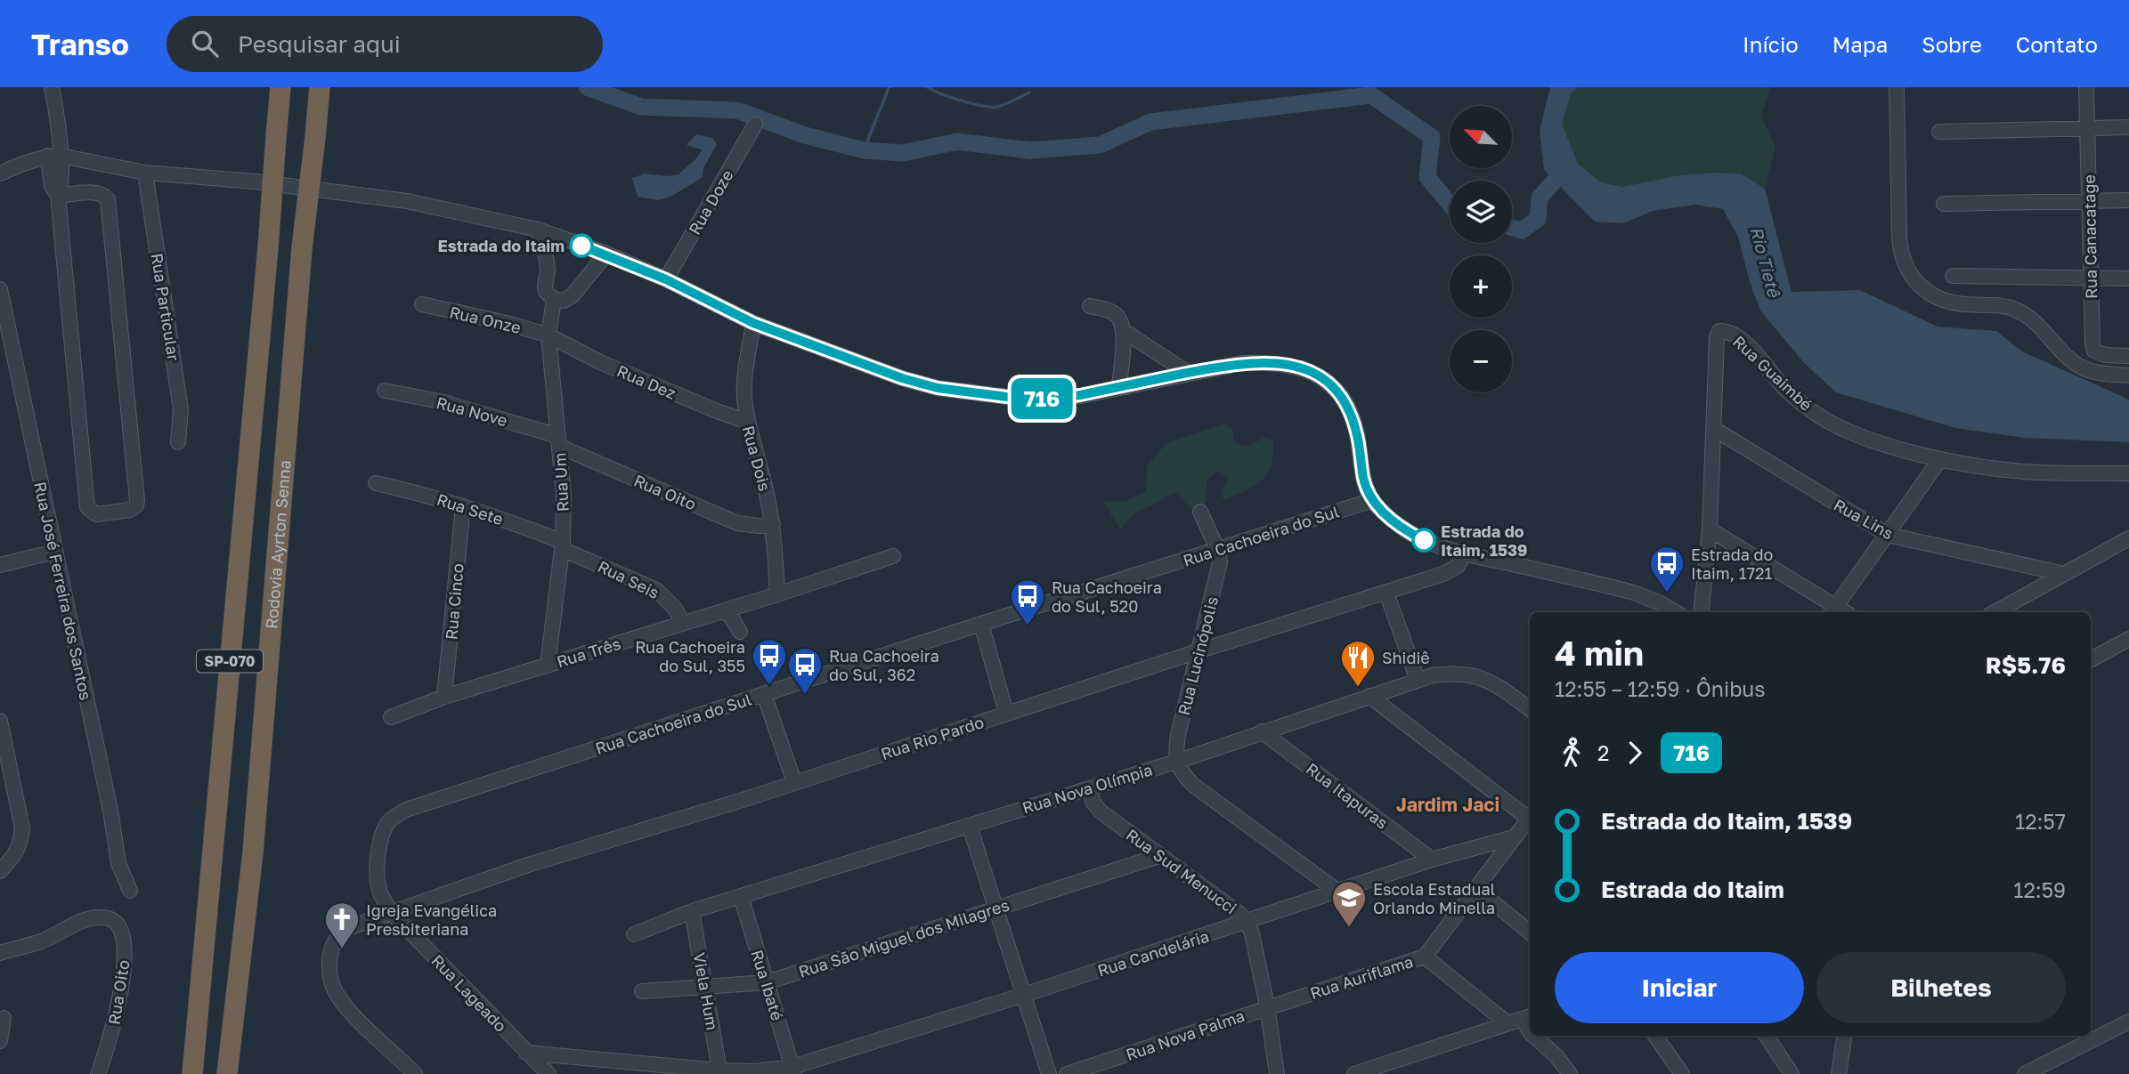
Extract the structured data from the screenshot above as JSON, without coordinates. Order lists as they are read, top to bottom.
{
  "streets": {
    "highway": ["Rodovia Ayrton Senna", "SP-070"],
    "street": [
      "Rua Doze",
      "Rua Canacatage",
      "Rua Particular",
      "Rua Onze",
      "Rua Guaimbé",
      "Rua Dez",
      "Rua Nove",
      "Rua Dois",
      "Rua Um",
      "Rua Oito",
      "Rua Sete",
      "Rua Lins",
      "Rua Cachoeira do Sul",
      "Rua Seis",
      "Rua José Ferreira dos Santos",
      "Rua Cinco",
      "Rua Três",
      "Rua Lucinópolis",
      "Rua Rio Pardo",
      "Rua Nova Olímpia",
      "Rua Itapuras",
      "Rua Sud Menucci",
      "Rua São Miguel dos Milagres",
      "Rua Candelária",
      "Rua Auriflama",
      "Rua Ibaté",
      "Viela Hum",
      "Rua Lageado",
      "Rua Nova Palma"
    ]
  },
  "crossings": [
    ["Rua Onze", "Rua Dez"],
    ["Rua Onze", "Rua Um"],
    ["Rua Guaimbé", "Rua Lins"],
    ["Rua Dez", "Rua Dois"],
    ["Rua Dez", "Rua Um"],
    ["Rua Nove", "Rua Um"],
    ["Rua Nove", "Rua Oito"],
    ["Rua Dois", "Rua Oito"],
    ["Rua Dois", "Rua Três"],
    ["Rua Um", "Rua Oito"],
    ["Rua Um", "Rua Sete"],
    ["Rua Um", "Rua Seis"],
    ["Rua Um", "Rua Três"],
    ["Rua Sete", "Rua Seis"],
    ["Rua Sete", "Rua Cinco"],
    ["Rua Cachoeira do Sul", "Rua Lucinópolis"],
    ["Rua Cachoeira do Sul", "Rua Rio Pardo"],
    ["Rua Cachoeira do Sul", "Rua Lageado"],
    ["Rua Seis", "Rua Três"],
    ["Rua Cinco", "Rua Três"],
    ["Rua Lucinópolis", "Rua Rio Pardo"],
    ["Rua Lucinópolis", "Rua Nova Olímpia"],
    ["Rua Rio Pardo", "Rua Lageado"],
    ["Rua Nova Olímpia", "Rua Itapuras"],
    ["Rua Nova Olímpia", "Rua Sud Menucci"],
    ["Rua Nova Olímpia", "Rua Ibaté"],
    ["Rua Nova Olímpia", "Viela Hum"],
    ["Rua Itapuras", "Rua Candelária"],
    ["Rua Sud Menucci", "Rua São Miguel dos Milagres"],
    ["Rua Sud Menucci", "Rua Candelária"],
    ["Rua Sud Menucci", "Rua Auriflama"],
    ["Rua Sud Menucci", "Rua Nova Palma"],
    ["Rua São Miguel dos Milagres", "Rua Ibaté"],
    ["Rua São Miguel dos Milagres", "Viela Hum"],
    ["Rua Candelária", "Rua Ibaté"],
    ["Rua Candelária", "Viela Hum"],
    ["Rua Candelária", "Rua Lageado"],
    ["Rua Auriflama", "Rua Nova Palma"]
  ],
  "districts": ["Jardim Jaci"],
  "water": ["Rio Tietê"],
  "places": {
    "other": ["Estrada do Itaim", "Estrada do Itaim, 1539"],
    "bus stop": [
      "Estrada do Itaim, 1721",
      "Rua Cachoeira do Sul, 520",
      "Rua Cachoeira do Sul, 355",
      "Rua Cachoeira do Sul, 362"
    ],
    "restaurant": ["Shidiê"],
    "school or university": ["Escola Estadual Orlando Minella"],
    "church": ["Igreja Evangélica Presbiteriana"]
  },
  "lines": ["bus line 716"],
  "north": "top left",
  "page": {
    "header": "Transo",
    "search": "Pesquisar aqui",
    "nav": [
      "Início",
      "Mapa",
      "Sobre",
      "Contato"
    ],
    "on_map": "716",
    "map_buttons": ["+", "−"],
    "heading": ["4 min", "12:55 – 12:59 · Ônibus", "R$5.76"],
    "legs": ["2", "716"],
    "list": [
      {
        "name": "Estrada do Itaim, 1539",
        "value": "12:57"
      },
      {
        "name": "Estrada do Itaim",
        "value": "12:59"
      }
    ],
    "buttons": ["Iniciar", "Bilhetes"]
  }
}
